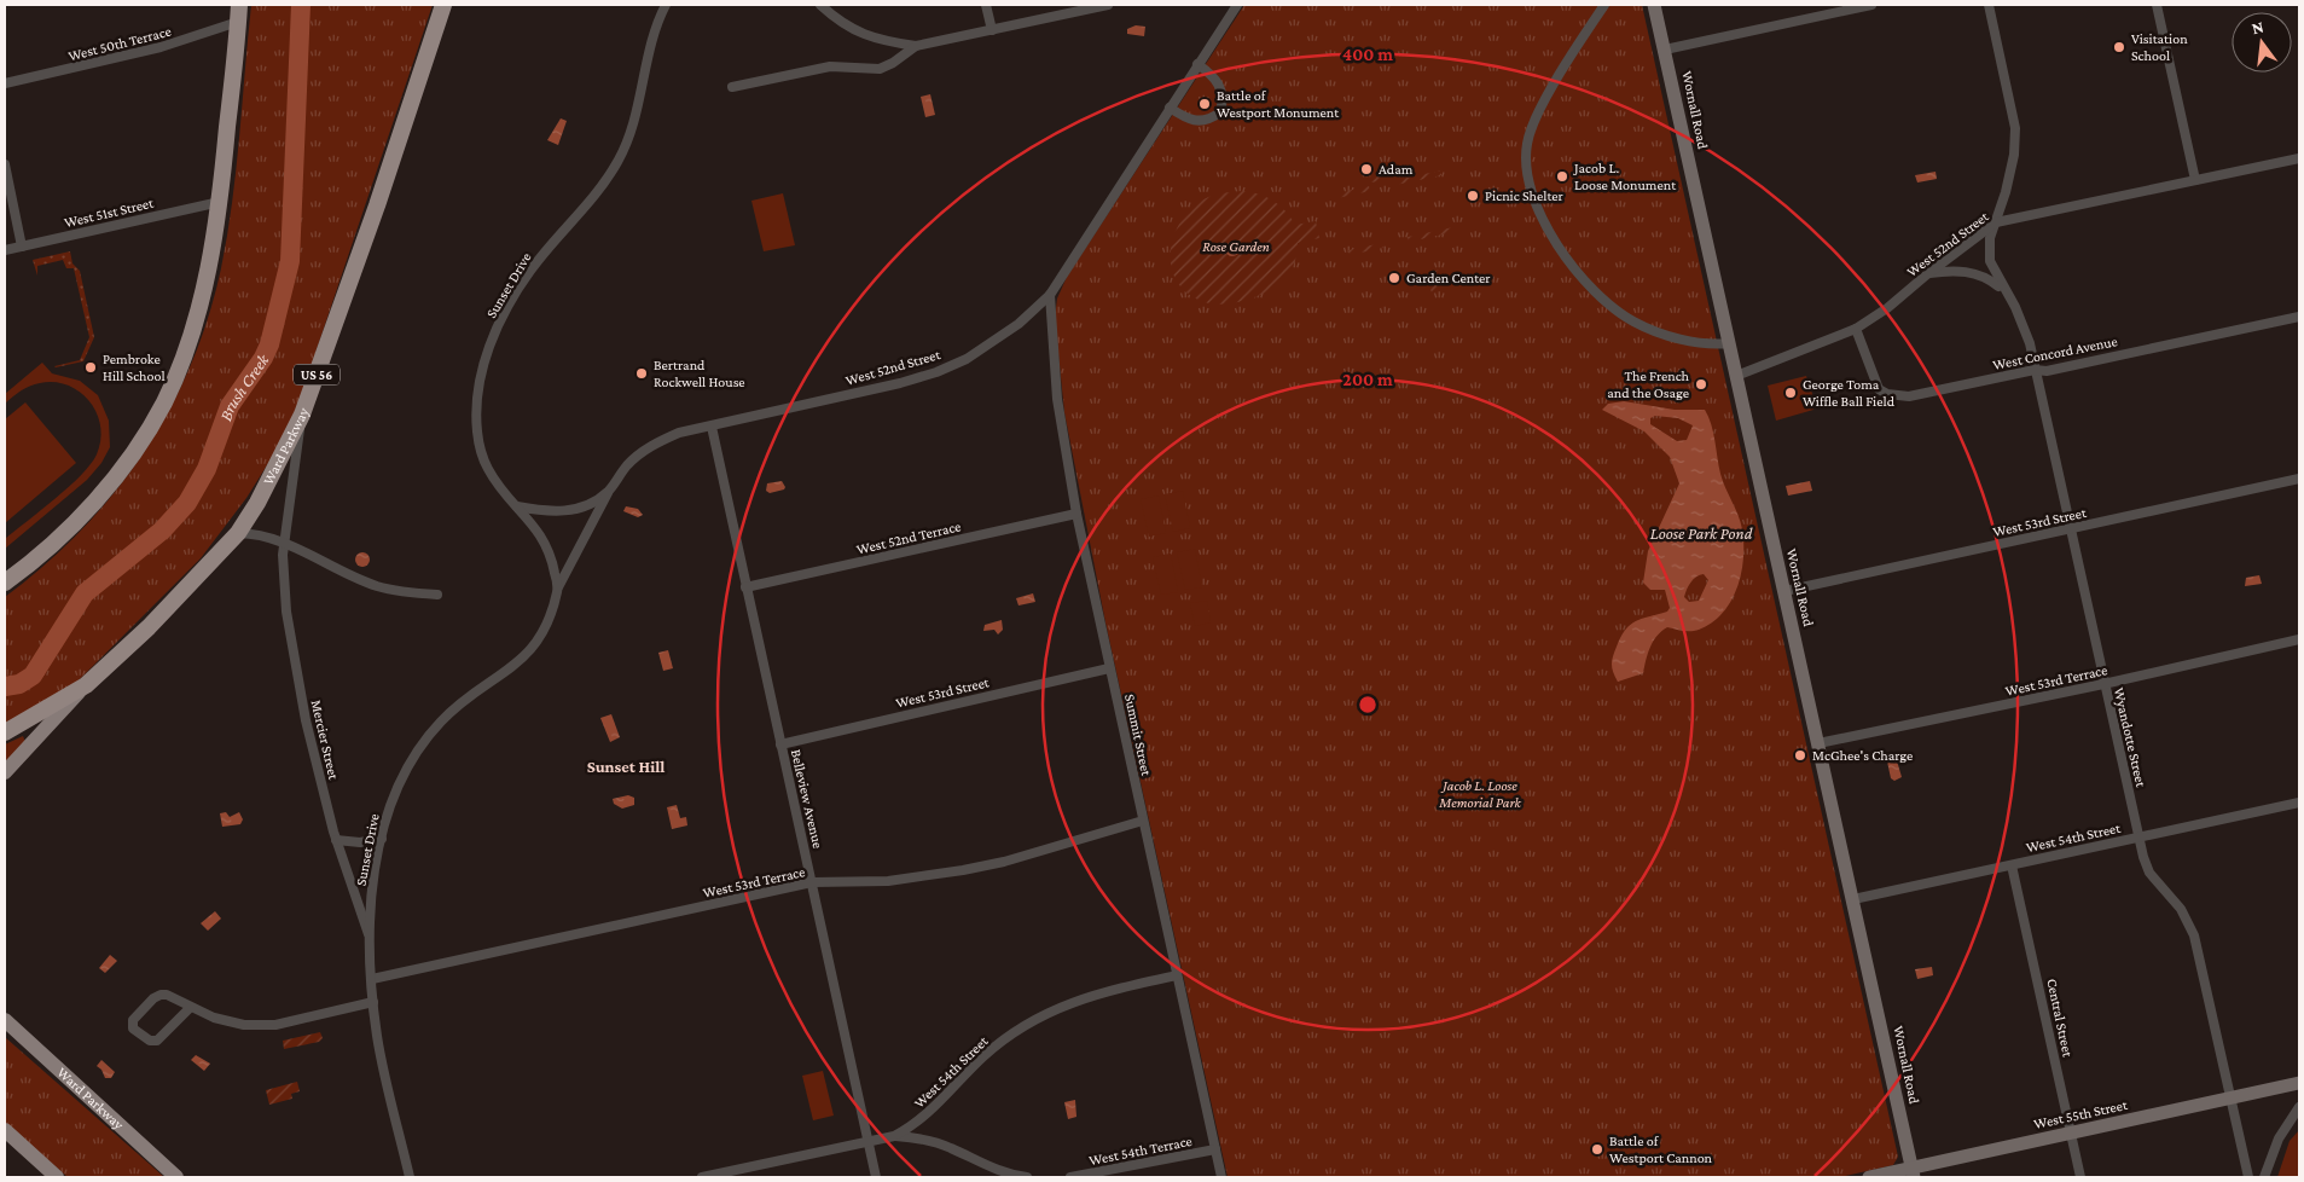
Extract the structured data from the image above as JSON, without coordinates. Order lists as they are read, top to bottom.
{
  "streets": {
    "highway": ["US 56", "Ward Parkway"],
    "main road": ["Wornall Road", "West 55th Street"],
    "street": [
      "West 50th Terrace",
      "West 51st Street",
      "West 52nd Street",
      "Sunset Drive",
      "West Concord Avenue",
      "West 53rd Street",
      "West 52nd Terrace",
      "West 53rd Terrace",
      "Summit Street",
      "Wyandotte Street",
      "Mercier Street",
      "Belleview Avenue",
      "West 54th Street",
      "Central Street",
      "West 54th Terrace"
    ]
  },
  "crossings": [
    ["Wornall Road", "West 52nd Street"],
    ["Wornall Road", "West 53rd Street"],
    ["Wornall Road", "West 53rd Terrace"],
    ["Wornall Road", "West 54th Street"],
    ["Wornall Road", "West 55th Street"],
    ["West 52nd Street", "Sunset Drive"],
    ["West 52nd Street", "West Concord Avenue"],
    ["West 52nd Street", "Summit Street"],
    ["West 52nd Street", "Wyandotte Street"],
    ["West 52nd Street", "Belleview Avenue"],
    ["Sunset Drive", "West 53rd Terrace"],
    ["Sunset Drive", "Mercier Street"],
    ["West Concord Avenue", "Wyandotte Street"],
    ["US 56", "Ward Parkway"],
    ["Ward Parkway", "Mercier Street"],
    ["West 53rd Street", "Summit Street"],
    ["West 53rd Street", "Wyandotte Street"],
    ["West 53rd Street", "Belleview Avenue"],
    ["West 52nd Terrace", "Summit Street"],
    ["West 52nd Terrace", "Belleview Avenue"],
    ["West 53rd Terrace", "Summit Street"],
    ["West 53rd Terrace", "Wyandotte Street"],
    ["West 53rd Terrace", "Belleview Avenue"],
    ["Summit Street", "West 54th Street"],
    ["Summit Street", "West 54th Terrace"],
    ["Wyandotte Street", "West 54th Street"],
    ["Wyandotte Street", "West 55th Street"],
    ["Belleview Avenue", "West 54th Street"],
    ["West 54th Street", "Central Street"],
    ["Central Street", "West 55th Street"]
  ],
  "districts": ["Sunset Hill"],
  "water": ["Brush Creek", "Loose Park Pond"],
  "parks": ["Rose Garden", "Jacob L. Loose Memorial Park"],
  "places": [
    "Visitation School",
    "Battle of Westport Monument",
    "Adam",
    "Jacob L. Loose Monument",
    "Picnic Shelter",
    "Garden Center",
    "Pembroke Hill School",
    "Bertrand Rockwell House",
    "The French and the Osage",
    "George Toma Wiffle Ball Field",
    "McGhee's Charge",
    "Battle of Westport Cannon"
  ],
  "north": "top",
  "rings": ["400 m", "200 m"]
}
